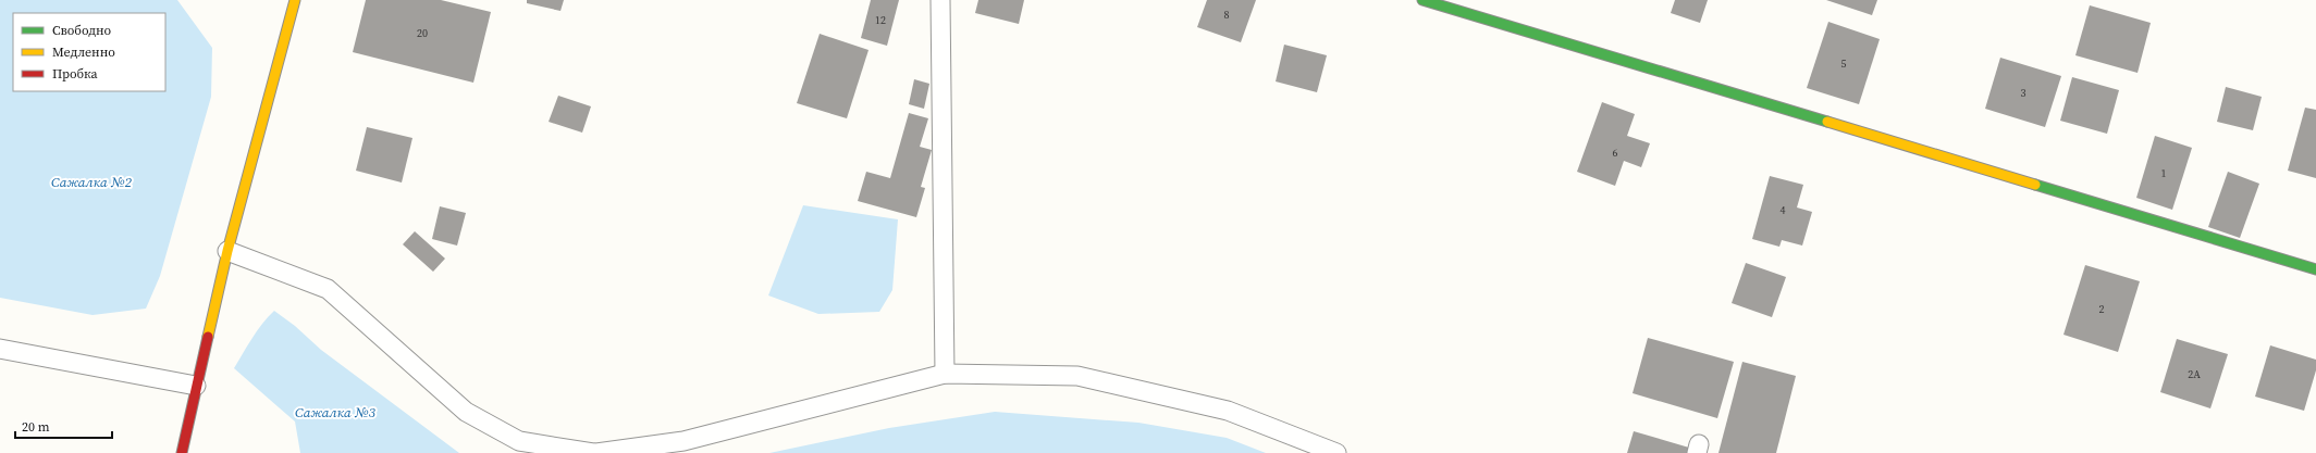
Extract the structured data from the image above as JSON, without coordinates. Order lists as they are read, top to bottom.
{
  "water": ["Сажалка №2", "Сажалка №3"],
  "house_numbers": [
    "8",
    "12",
    "20",
    "5",
    "3",
    "6",
    "1",
    "4",
    "2",
    "2А"
  ],
  "legend": ["Свободно", "Медленно", "Пробка"],
  "scale_bar": "20 m"
}
